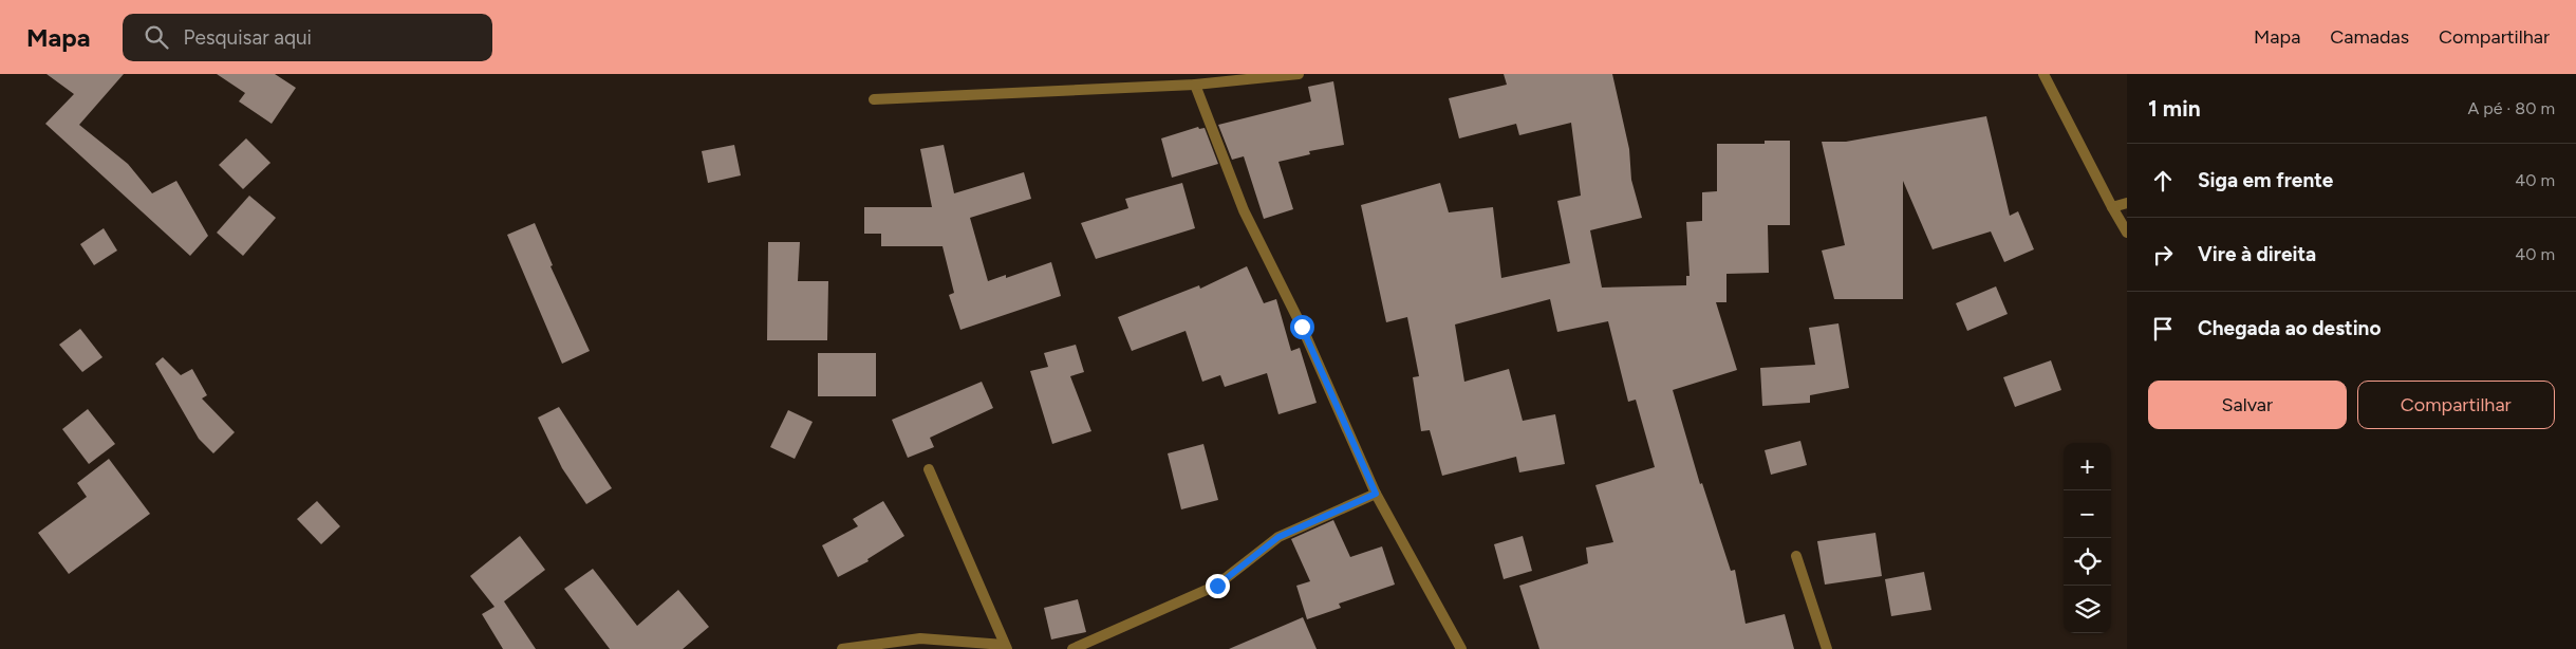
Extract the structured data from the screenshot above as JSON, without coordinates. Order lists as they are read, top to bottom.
{
  "page": {
    "header": "Mapa",
    "search": "Pesquisar aqui",
    "nav": ["Mapa", "Camadas", "Compartilhar"],
    "heading": ["1 min", "A pé · 80 m"],
    "list": [
      ["Siga em frente", "40 m"],
      ["Vire à direita", "40 m"],
      "Chegada ao destino"
    ],
    "buttons": ["Salvar", "Compartilhar"],
    "map_buttons": ["+", "−"]
  }
}
